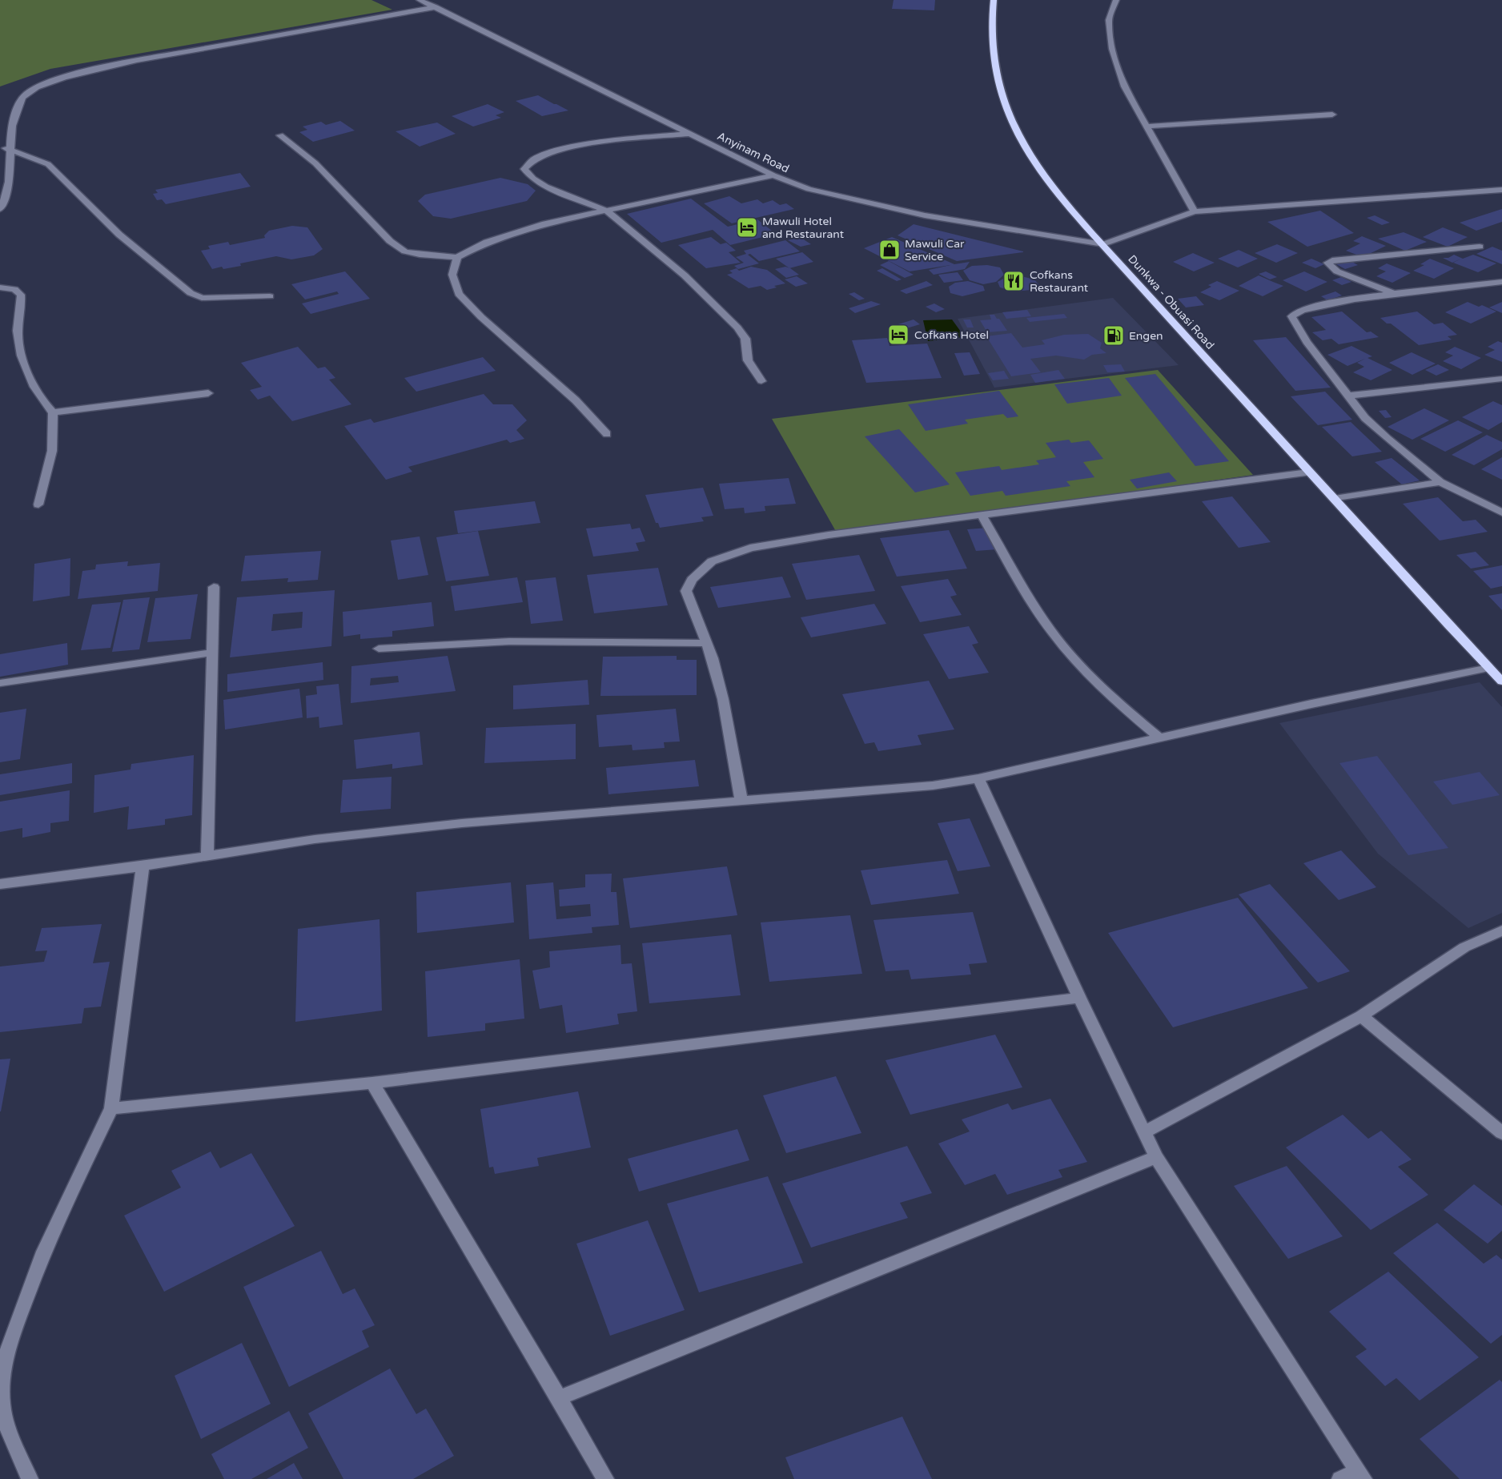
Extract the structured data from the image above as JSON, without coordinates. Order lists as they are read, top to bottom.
{
  "streets": {
    "main road": ["Dunkwa - Obuasi Road"],
    "street": ["Anyinam Road"]
  },
  "crossings": [
    ["Anyinam Road", "Dunkwa - Obuasi Road"]
  ],
  "places": {
    "hotel": ["Mawuli Hotel and Restaurant", "Cofkans Hotel"],
    "shop": ["Mawuli Car Service"],
    "restaurant": ["Cofkans Restaurant"],
    "fuel station": ["Engen"]
  }
}
